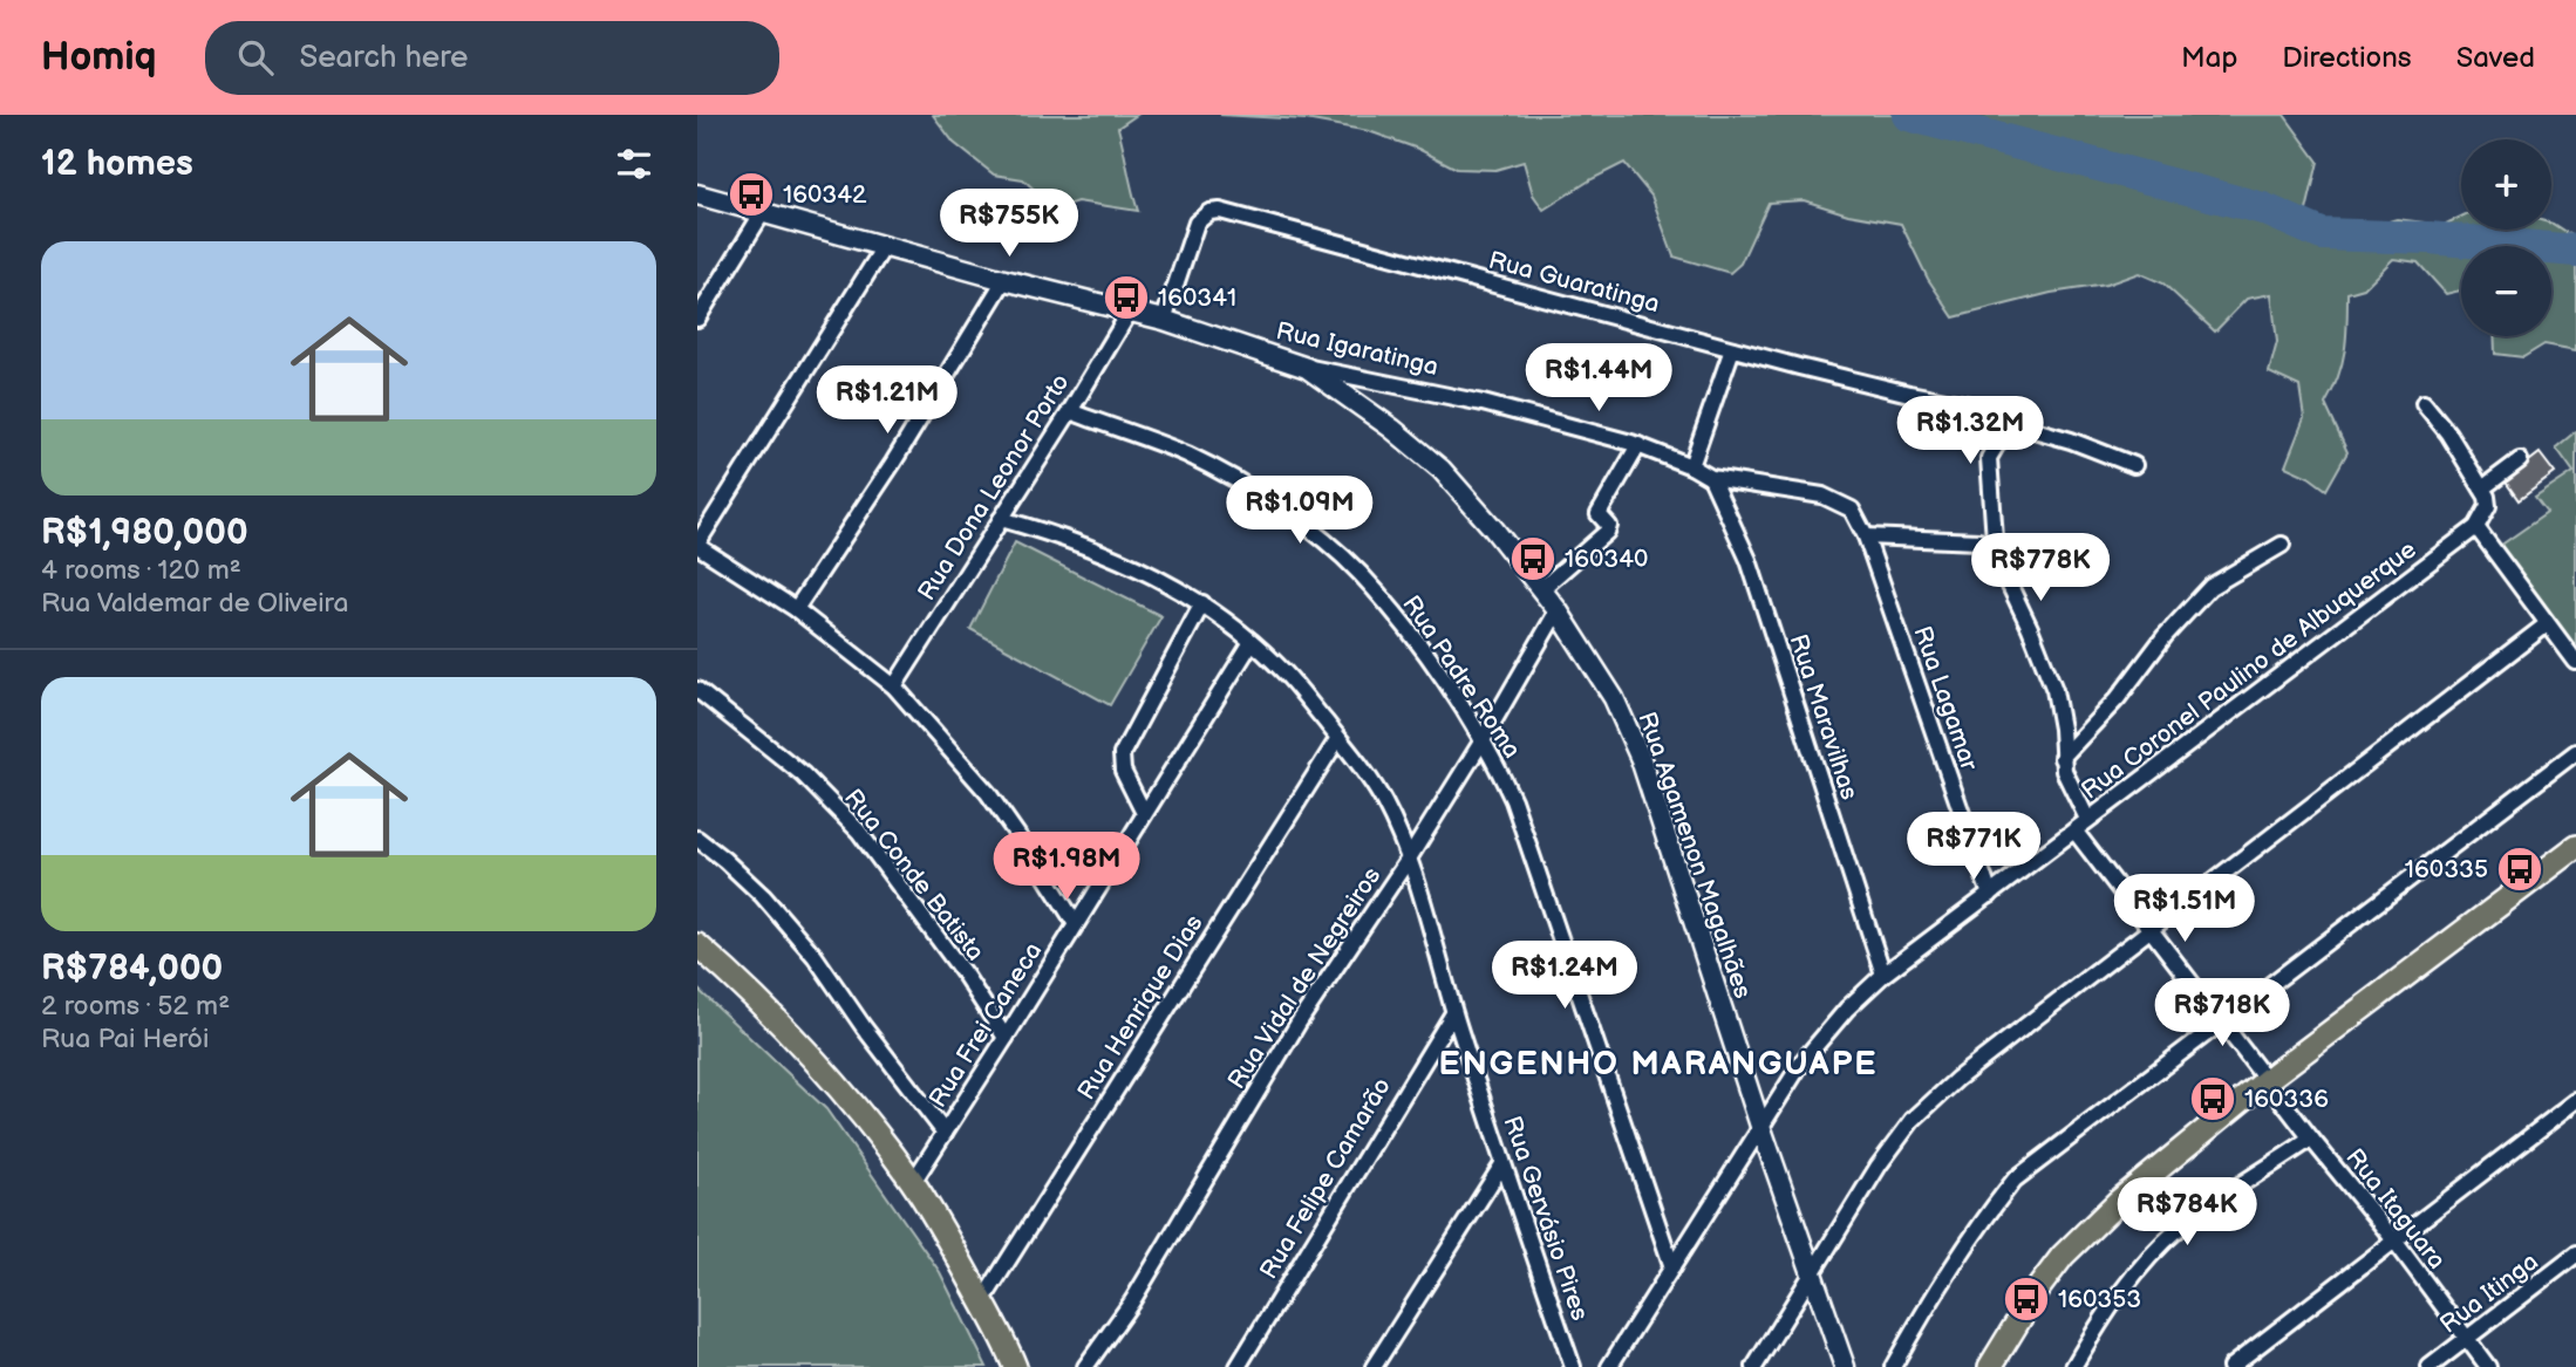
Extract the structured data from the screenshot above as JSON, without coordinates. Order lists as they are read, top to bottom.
{
  "streets": {
    "street": [
      "Rua Guaratinga",
      "Rua Igaratinga",
      "Rua Dona Leonor Porto",
      "Rua Coronel Paulino de Albuquerque",
      "Rua Padre Roma",
      "Rua Lagamar",
      "Rua Maravilhas",
      "Rua Agamenon Magalhães",
      "Rua Conde Batista",
      "Rua Vidal de Negreiros",
      "Rua Henrique Dias",
      "Rua Frei Caneca",
      "Rua Felipe Camarão",
      "Rua Itaguara",
      "Rua Gervásio Pires",
      "Rua Itinga"
    ]
  },
  "crossings": [
    ["Rua Guaratinga", "Rua Igaratinga"],
    ["Rua Igaratinga", "Rua Dona Leonor Porto"],
    ["Rua Igaratinga", "Rua Lagamar"],
    ["Rua Igaratinga", "Rua Maravilhas"],
    ["Rua Igaratinga", "Rua Agamenon Magalhães"],
    ["Rua Dona Leonor Porto", "Rua Padre Roma"],
    ["Rua Dona Leonor Porto", "Rua Gervásio Pires"],
    ["Rua Coronel Paulino de Albuquerque", "Rua Padre Roma"],
    ["Rua Coronel Paulino de Albuquerque", "Rua Lagamar"],
    ["Rua Coronel Paulino de Albuquerque", "Rua Maravilhas"],
    ["Rua Coronel Paulino de Albuquerque", "Rua Agamenon Magalhães"],
    ["Rua Coronel Paulino de Albuquerque", "Rua Itaguara"],
    ["Rua Padre Roma", "Rua Vidal de Negreiros"],
    ["Rua Agamenon Magalhães", "Rua Vidal de Negreiros"],
    ["Rua Conde Batista", "Rua Frei Caneca"],
    ["Rua Vidal de Negreiros", "Rua Gervásio Pires"],
    ["Rua Henrique Dias", "Rua Gervásio Pires"],
    ["Rua Frei Caneca", "Rua Gervásio Pires"],
    ["Rua Felipe Camarão", "Rua Gervásio Pires"],
    ["Rua Itaguara", "Rua Itinga"]
  ],
  "districts": ["ENGENHO MARANGUAPE"],
  "places": {
    "bus stop": [
      "160342",
      "160341",
      "160340",
      "160335",
      "160336",
      "160353"
    ]
  },
  "page": {
    "header": "Homiq",
    "search": "Search here",
    "nav": ["Map", "Directions", "Saved"],
    "heading": "12 homes",
    "map_buttons": ["+", "−"],
    "price": [
      "R$755K",
      "R$1.44M",
      "R$1.21M",
      "R$1.32M",
      "R$1.09M",
      "R$778K",
      "R$771K",
      "R$1.98M",
      "R$1.51M",
      "R$1.24M",
      "R$718K",
      "R$784K"
    ],
    "list": [
      {
        "name": "R$1,980,000",
        "note": "4 rooms · 120 m² · Rua Valdemar de Oliveira"
      },
      {
        "name": "R$784,000",
        "note": "2 rooms · 52 m² · Rua Pai Herói"
      }
    ]
  }
}
